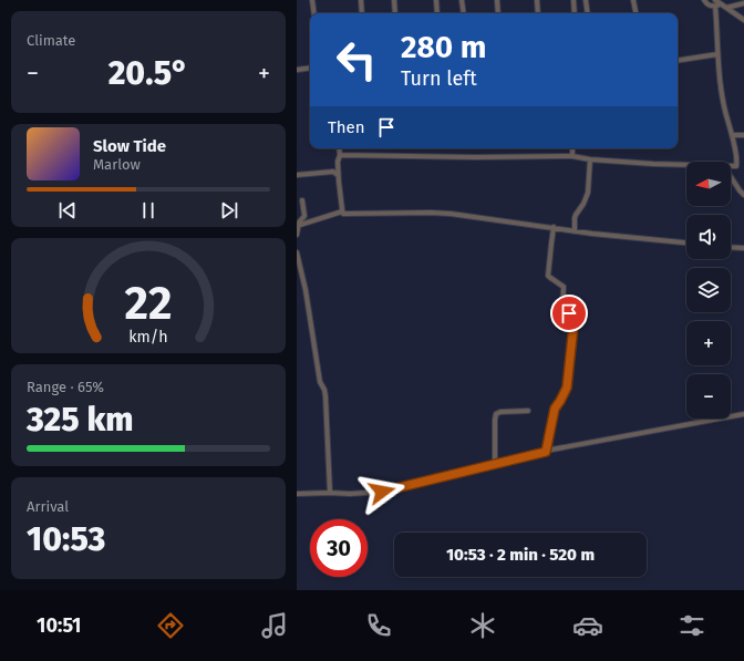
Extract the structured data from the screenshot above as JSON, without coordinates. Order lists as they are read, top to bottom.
{
  "north": "left",
  "page": {
    "tile": [
      "Climate",
      ["Range · 65%", "325 km"],
      ["Arrival", "10:53"]
    ],
    "turn": ["280 m", "Turn left"],
    "heat": ["−", "20.5°", "+"],
    "then": "Then",
    "song": ["Slow Tide", "Marlow"],
    "map_buttons": ["+", "−"],
    "limit": "30",
    "trip": "10:53 · 2 min · 520 m",
    "tabs": "10:51",
    "gauge": ["22", "km/h"]
  }
}
